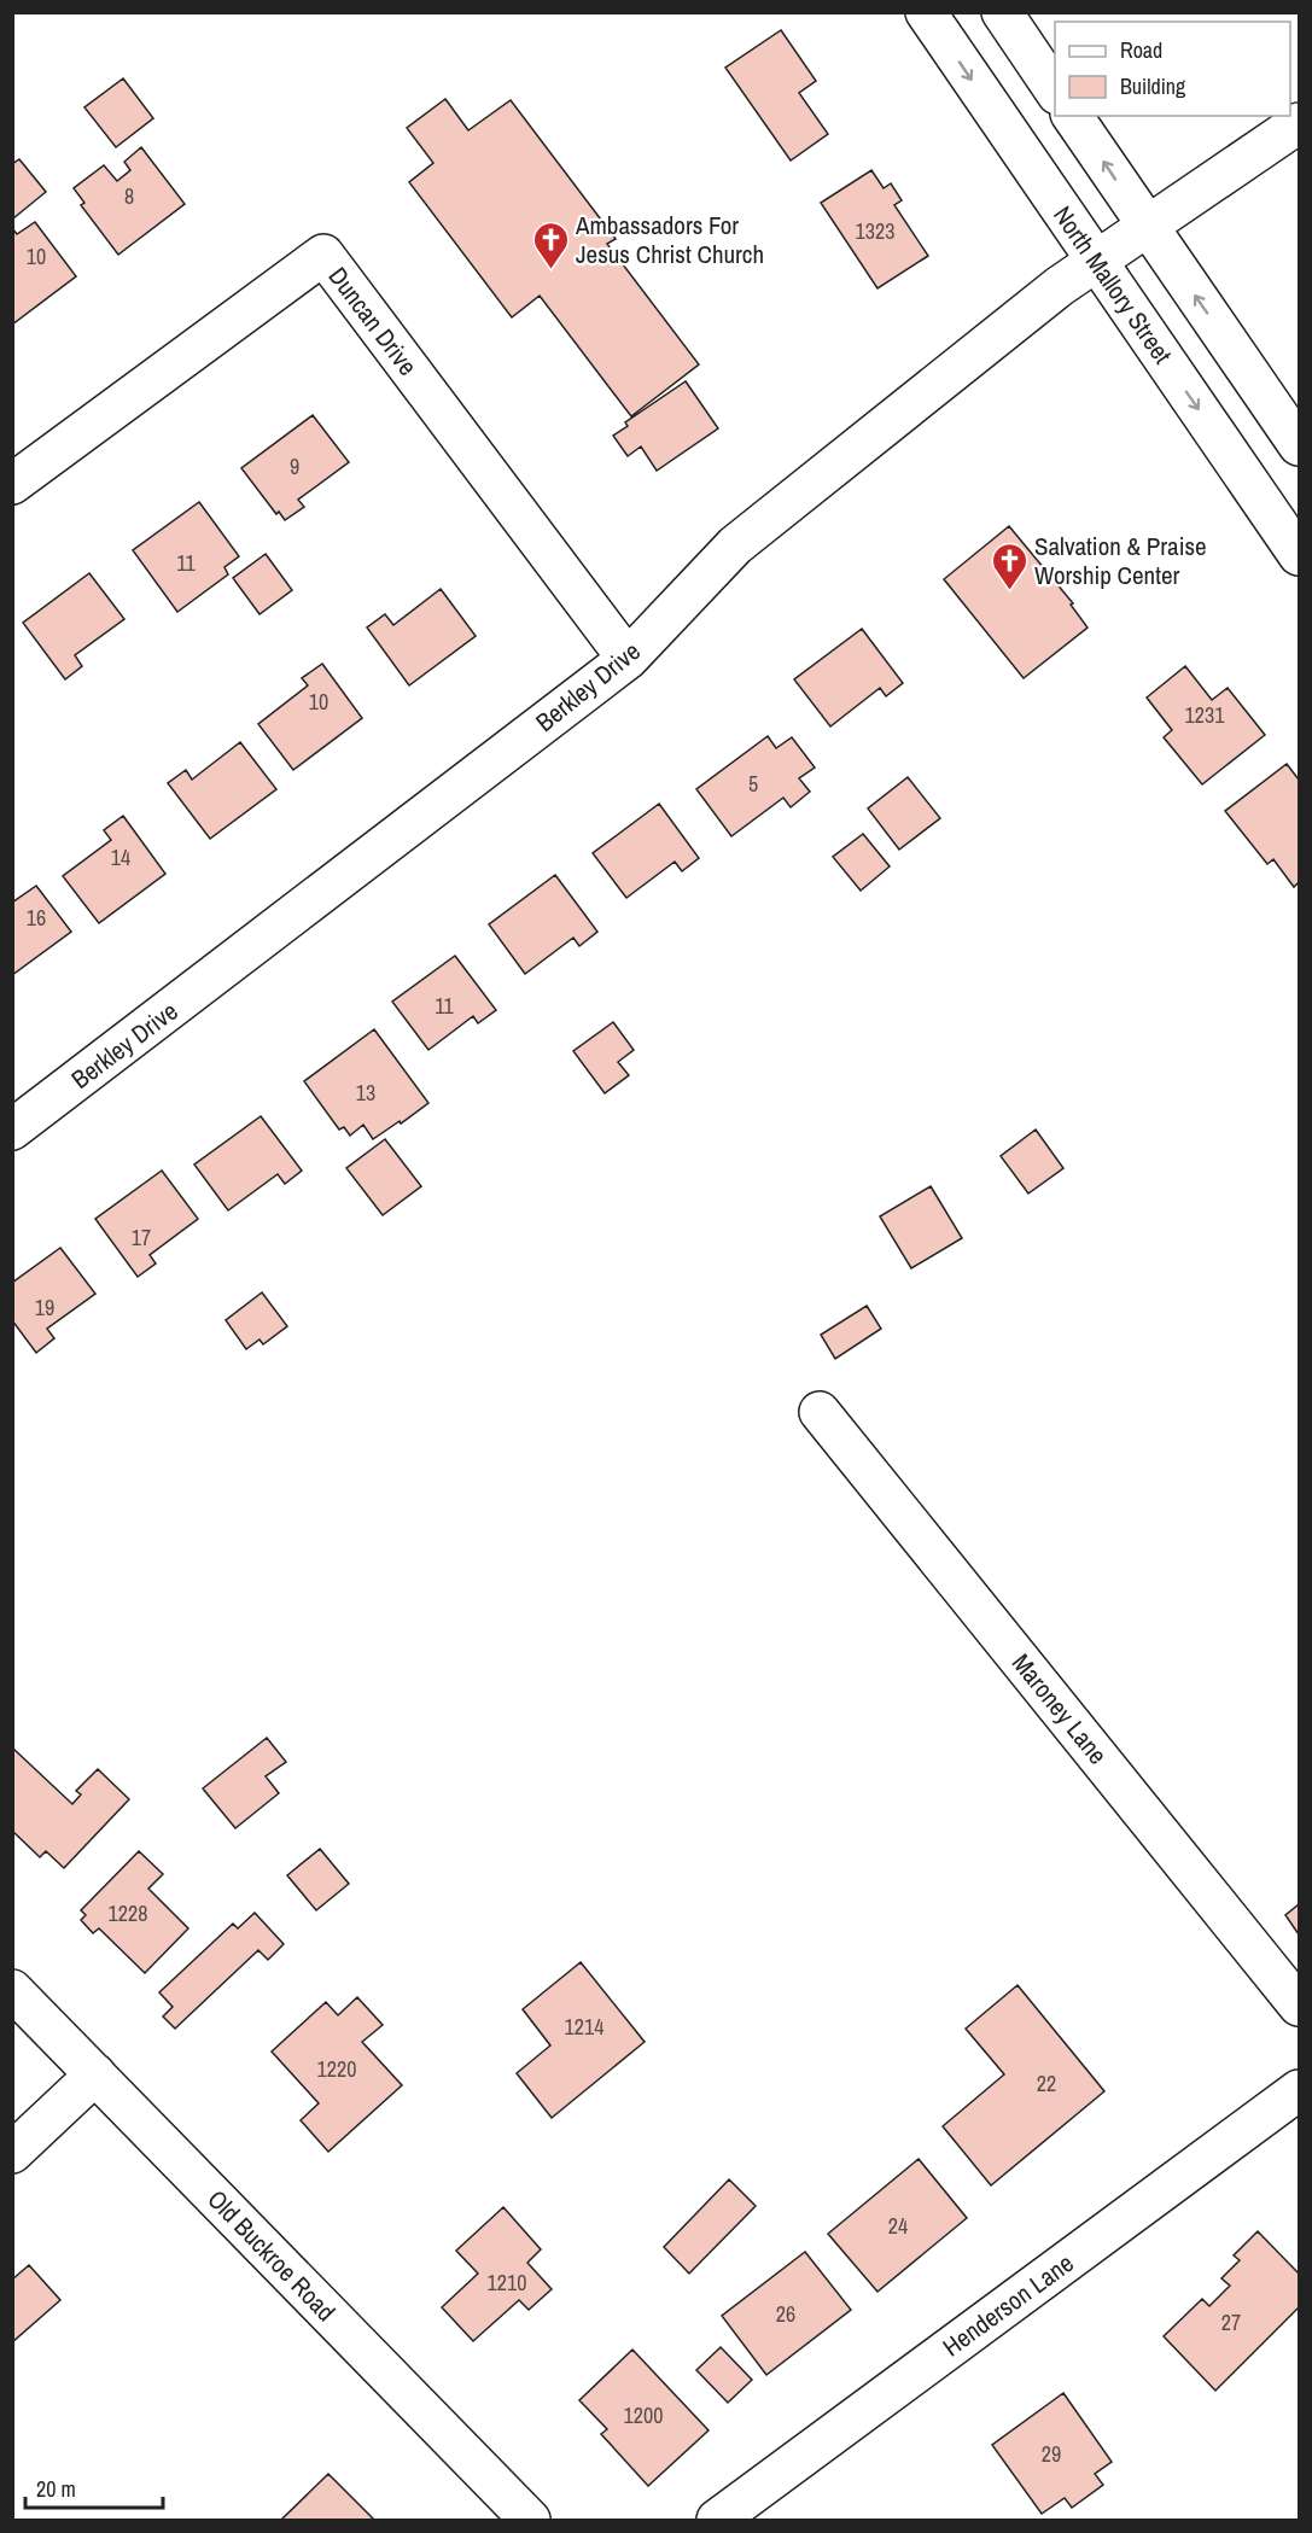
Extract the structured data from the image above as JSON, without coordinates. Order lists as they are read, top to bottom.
{
  "streets": {
    "street": [
      "North Mallory Street",
      "Duncan Drive",
      "Berkley Drive",
      "Maroney Lane",
      "Old Buckroe Road",
      "Henderson Lane"
    ]
  },
  "crossings": [
    ["North Mallory Street", "Berkley Drive"],
    ["Duncan Drive", "Berkley Drive"]
  ],
  "places": {
    "church": ["Ambassadors For Jesus Christ Church", "Salvation & Praise Worship Center"]
  },
  "house_numbers": [
    "8",
    "1323",
    "10",
    "9",
    "11",
    "10",
    "1231",
    "5",
    "14",
    "16",
    "11",
    "13",
    "17",
    "19",
    "1228",
    "1214",
    "1220",
    "22",
    "24",
    "1210",
    "26",
    "27",
    "1200",
    "29"
  ],
  "legend": ["Road", "Building"],
  "scale_bar": "20 m"
}
